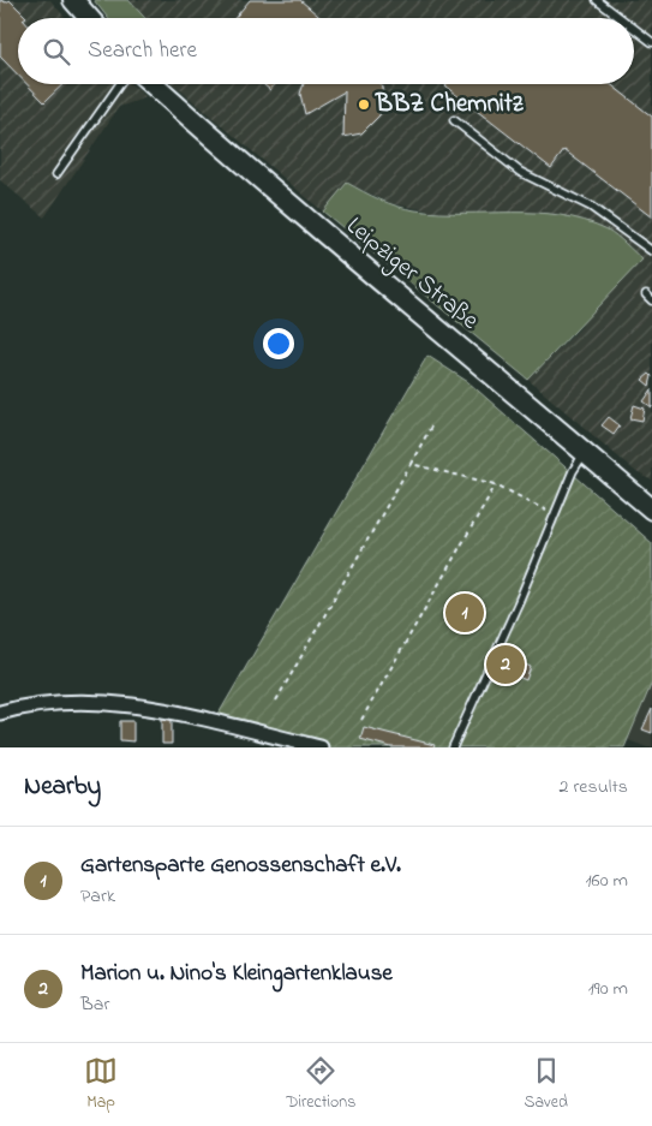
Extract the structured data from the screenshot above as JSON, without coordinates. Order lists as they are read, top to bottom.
{
  "streets": {
    "main road": ["Leipziger Straße"]
  },
  "places": ["BBZ Chemnitz"],
  "page": {
    "search": "Search here",
    "pins": ["1", "2"],
    "heading": ["Nearby", "2 results"],
    "list": [
      {
        "mark": "1",
        "name": "Gartensparte Genossenschaft e.V.",
        "note": "Park",
        "value": "160 m"
      },
      {
        "mark": "2",
        "name": "Marion u. Nino's Kleingartenklause",
        "note": "Bar",
        "value": "190 m"
      }
    ],
    "nav": ["Map", "Directions", "Saved"]
  }
}
